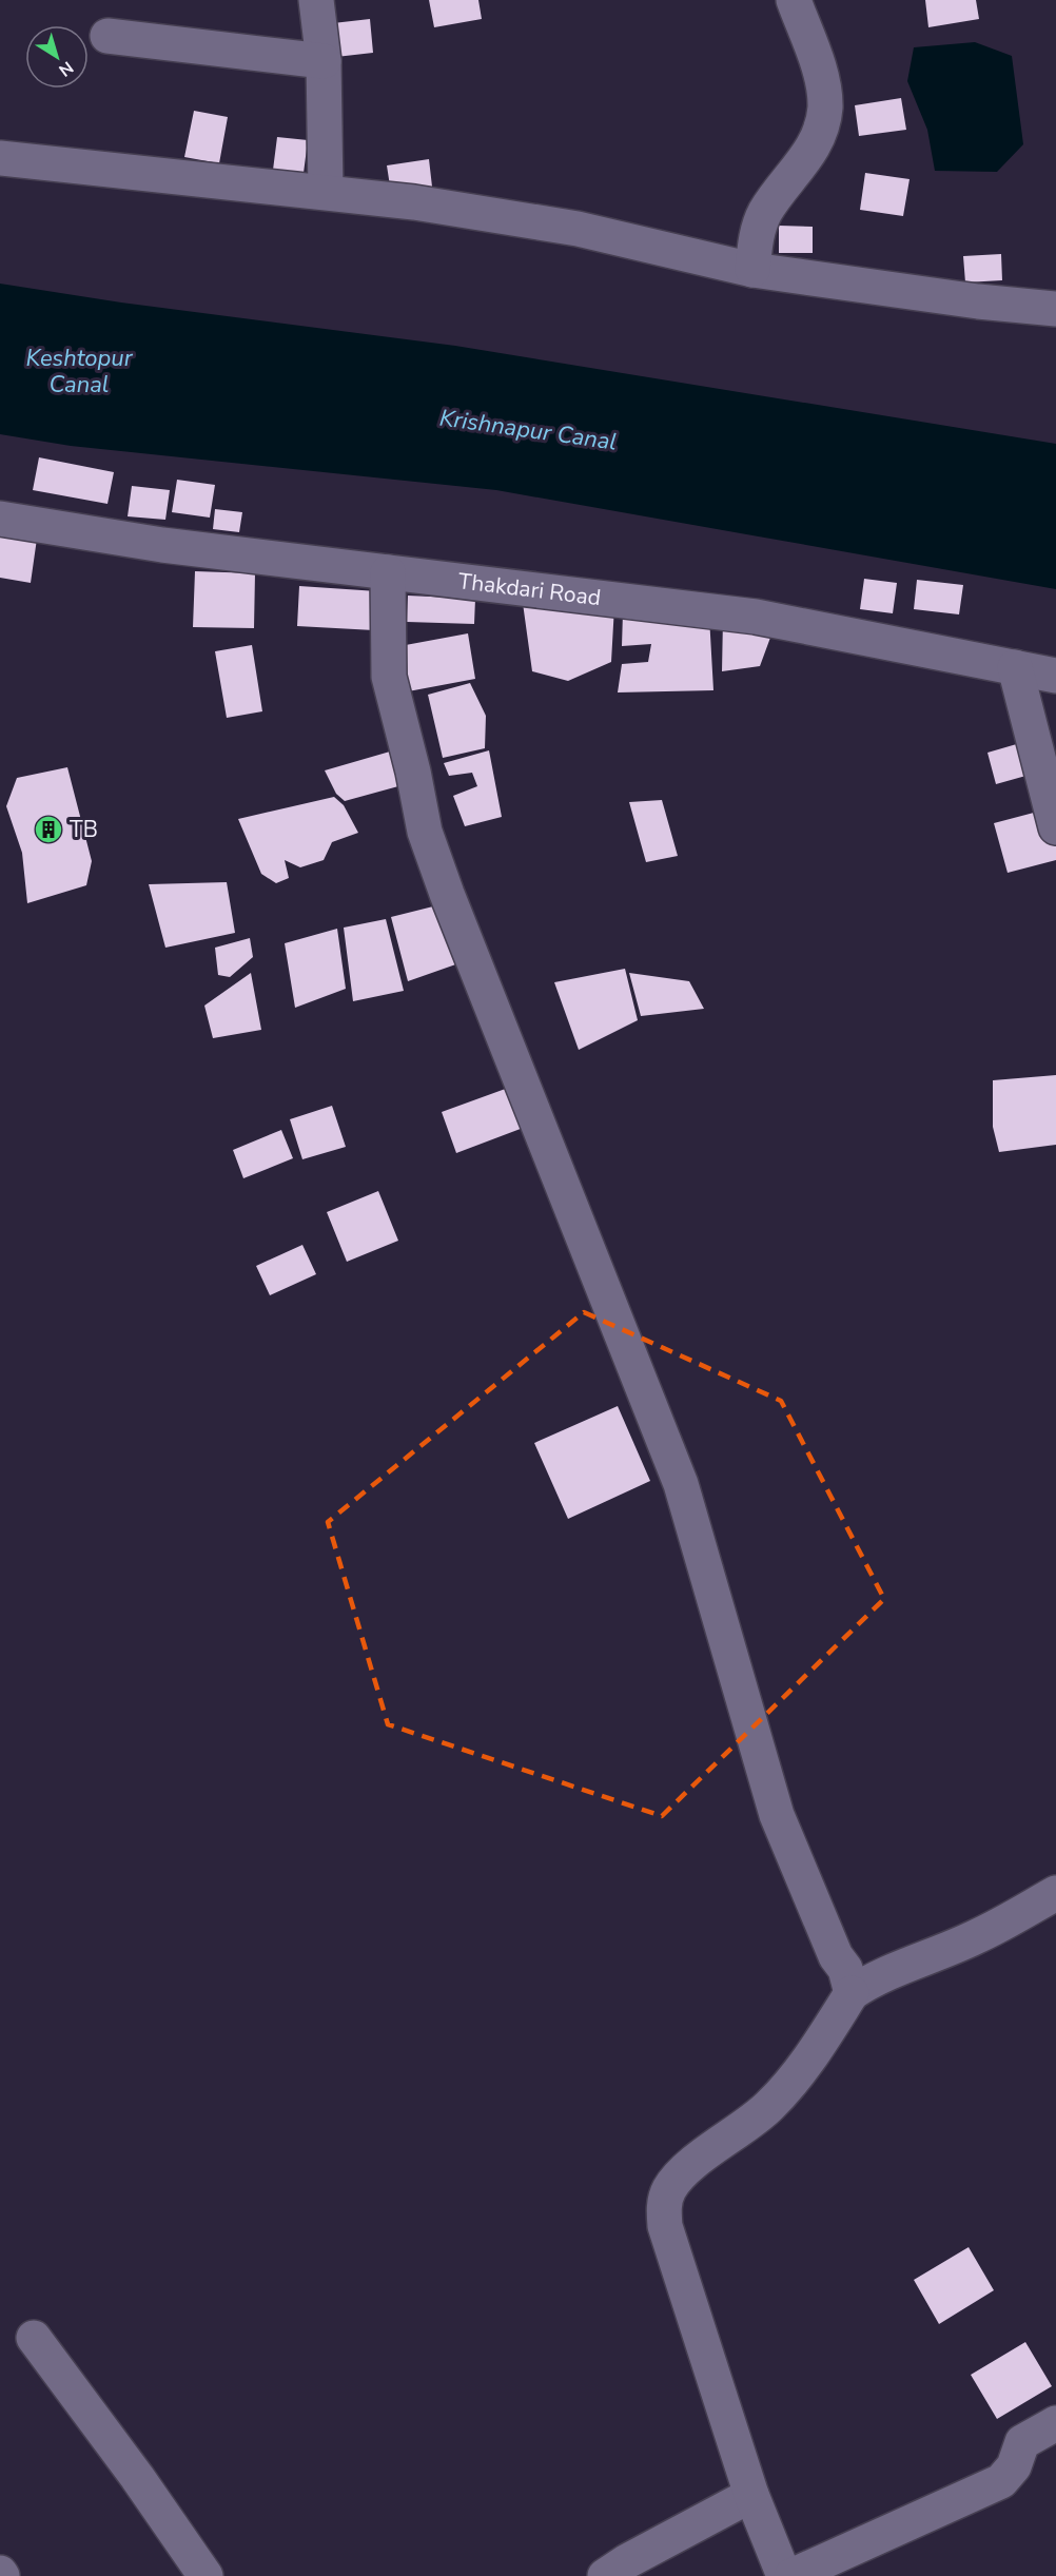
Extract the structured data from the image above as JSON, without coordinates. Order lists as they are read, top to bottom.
{
  "streets": {
    "street": ["Thakdari Road"]
  },
  "water": ["Keshtopur Canal", "Krishnapur Canal"],
  "places": {
    "building": ["TB"]
  },
  "north": "bottom right"
}
